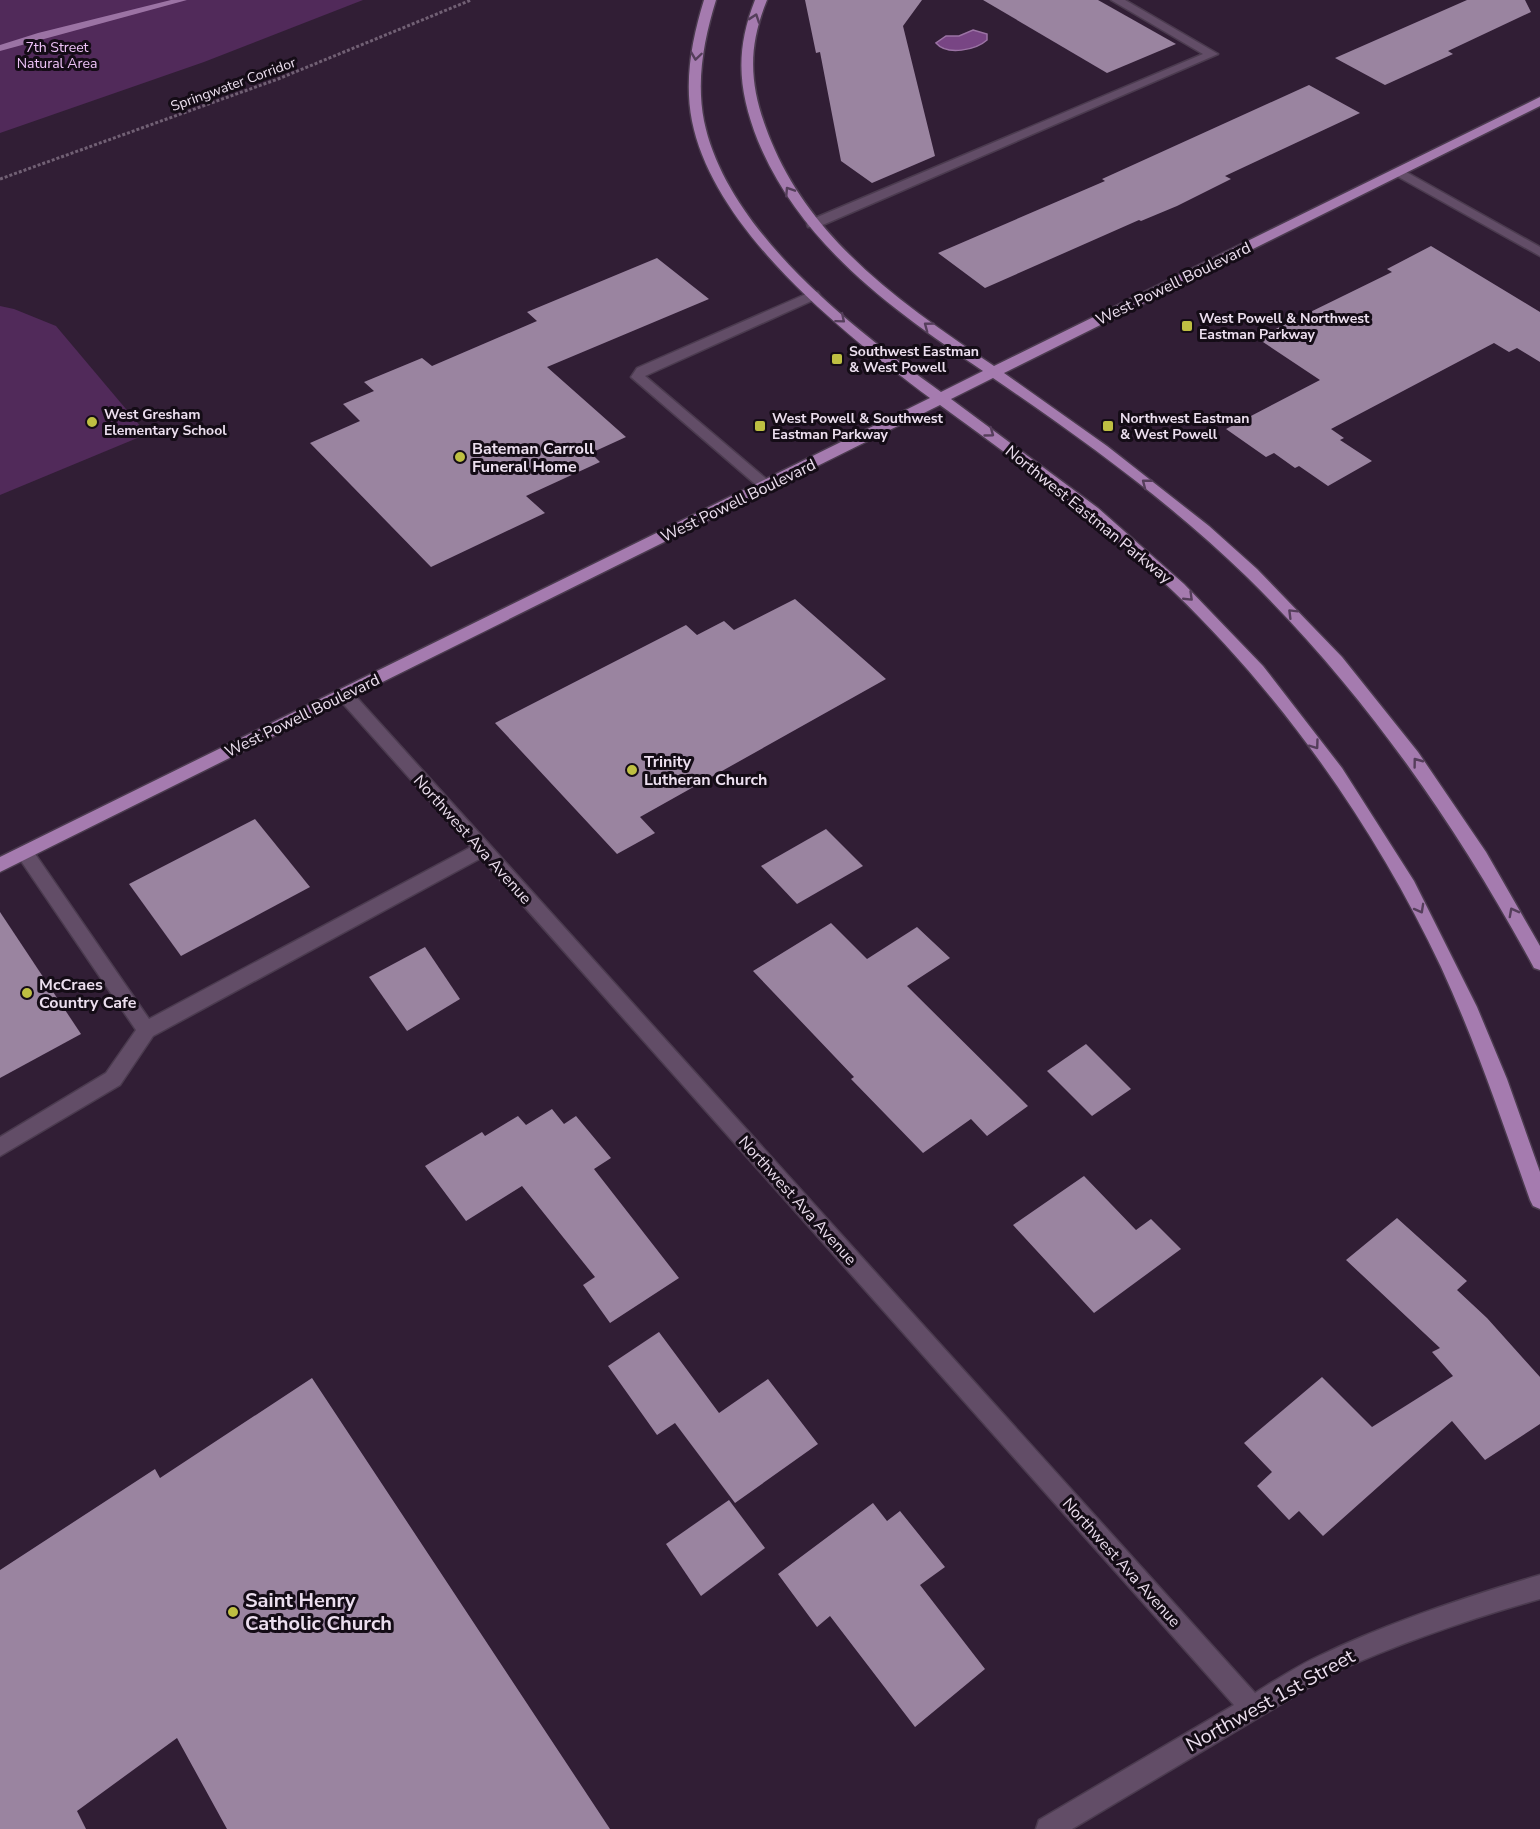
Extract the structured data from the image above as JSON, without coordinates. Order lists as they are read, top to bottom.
{
  "streets": {
    "main road": ["West Powell Boulevard", "Northwest Eastman Parkway"],
    "street": ["Northwest Ava Avenue", "Northwest 1st Street"],
    "path": ["Springwater Corridor"]
  },
  "crossings": [
    ["West Powell Boulevard", "Northwest Eastman Parkway"],
    ["West Powell Boulevard", "Northwest Ava Avenue"],
    ["Northwest Ava Avenue", "Northwest 1st Street"]
  ],
  "parks": ["7th Street Natural Area"],
  "places": {
    "transit": [
      "West Powell & Northwest Eastman Parkway",
      "Southwest Eastman & West Powell",
      "West Powell & Southwest Eastman Parkway",
      "Northwest Eastman & West Powell"
    ],
    "other": [
      "West Gresham Elementary School",
      "Bateman Carroll Funeral Home",
      "Trinity Lutheran Church",
      "McCraes Country Cafe",
      "Saint Henry Catholic Church"
    ]
  }
}
